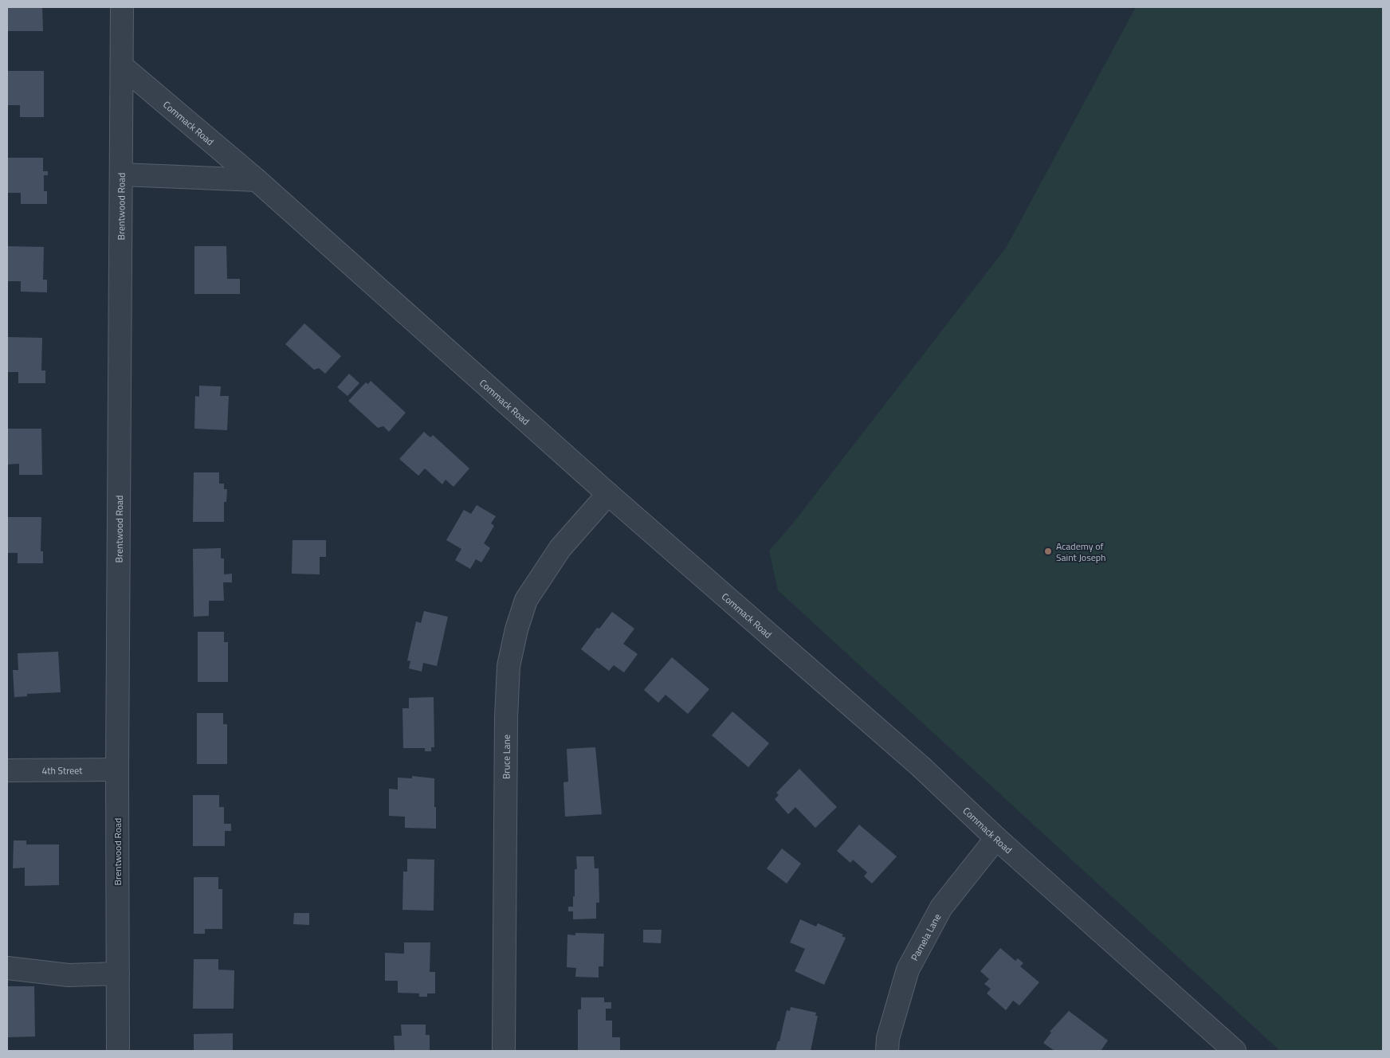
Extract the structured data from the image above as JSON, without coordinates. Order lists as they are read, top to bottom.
{
  "streets": {
    "street": [
      "Commack Road",
      "Brentwood Road",
      "Bruce Lane",
      "4th Street",
      "Pamela Lane"
    ]
  },
  "crossings": [
    ["Commack Road", "Brentwood Road"],
    ["Commack Road", "Bruce Lane"],
    ["Commack Road", "Pamela Lane"],
    ["Brentwood Road", "4th Street"]
  ],
  "places": ["Academy of Saint Joseph"]
}
